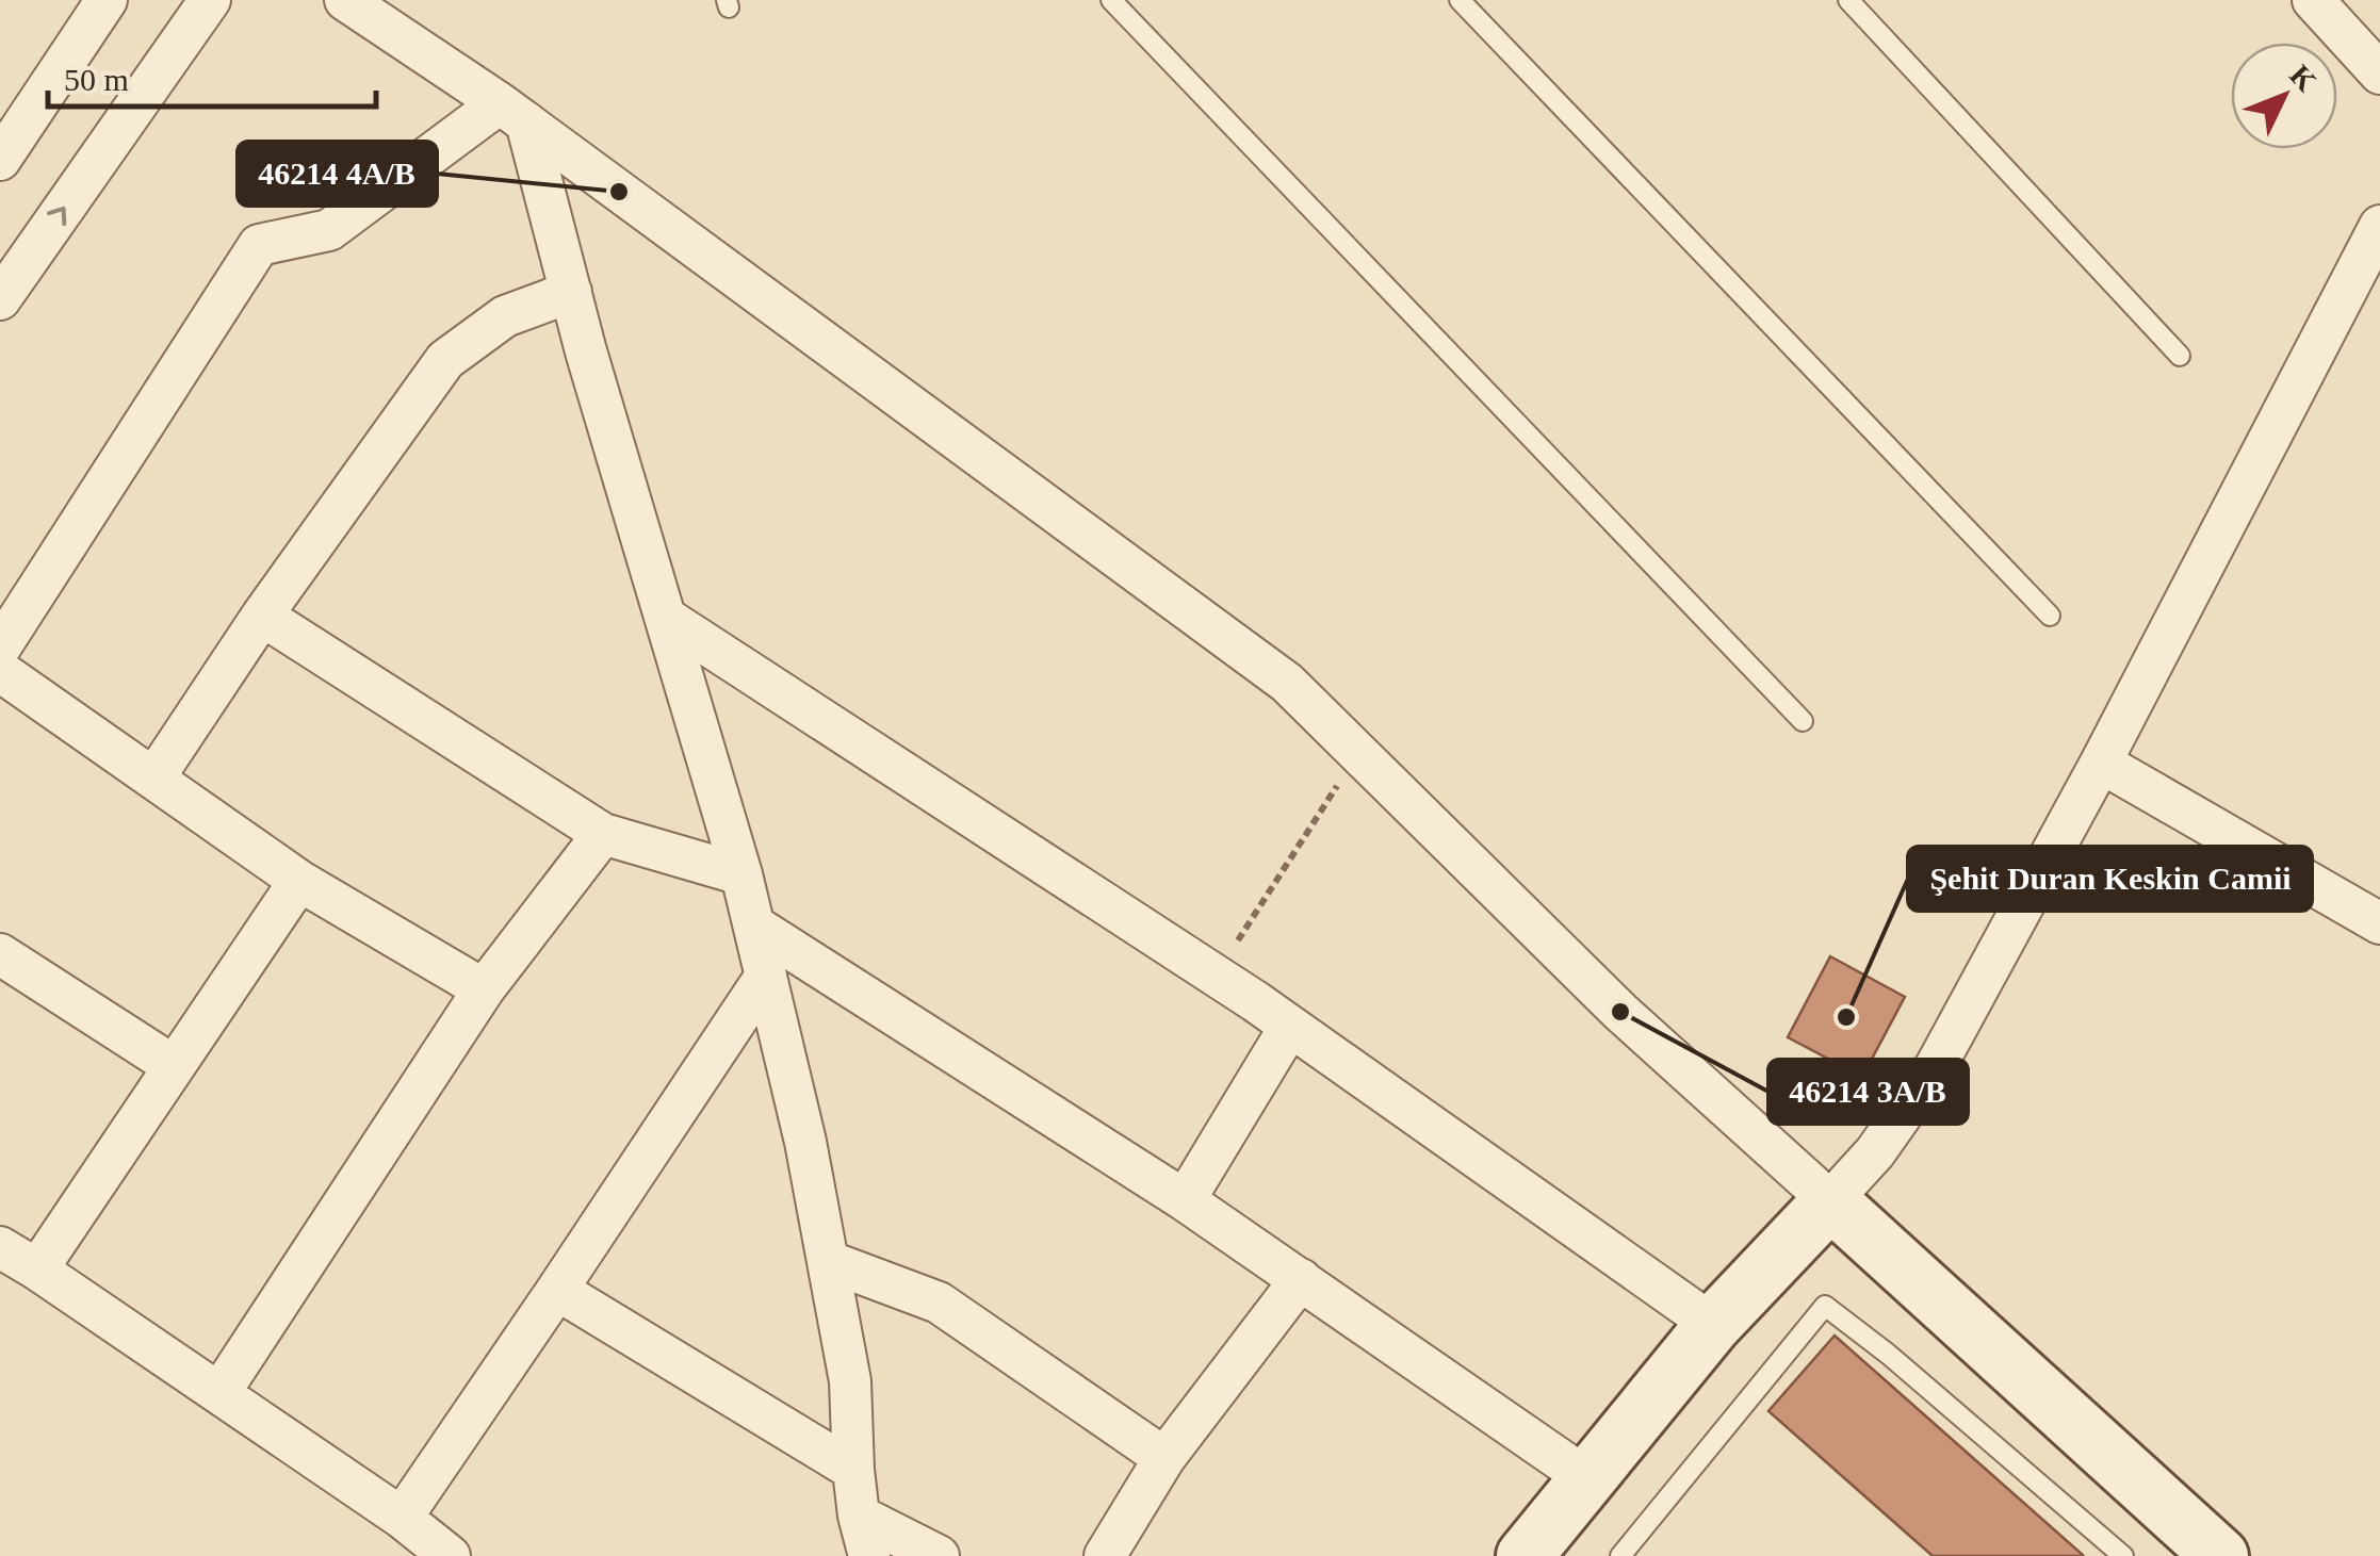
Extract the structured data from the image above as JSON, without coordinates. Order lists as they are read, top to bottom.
{
  "places": ["46214 4A/B", "46214 3A/B", "Şehit Duran Keskin Camii"],
  "scale_bar": "50 m",
  "north": "top right"
}
